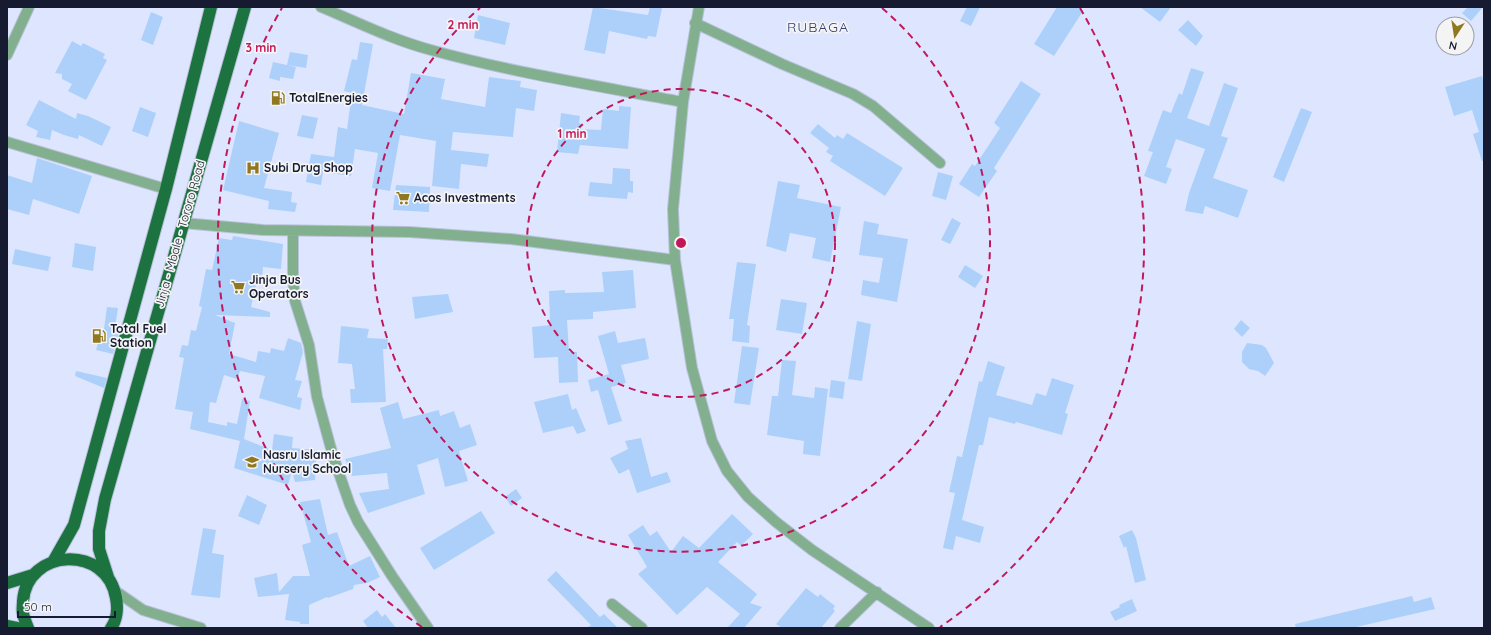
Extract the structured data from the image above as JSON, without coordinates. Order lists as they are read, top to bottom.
{
  "streets": {
    "highway": ["Jinja - Mbale - Tororo Road"]
  },
  "districts": ["RUBAGA"],
  "places": {
    "fuel station": ["TotalEnergies", "Total Fuel Station"],
    "hospital": ["Subi Drug Shop"],
    "supermarket": ["Acos Investments", "Jinja Bus Operators"],
    "school or university": ["Nasru Islamic Nursery School"]
  },
  "scale_bar": "50 m",
  "north": "bottom",
  "rings": ["2 min", "3 min", "1 min"]
}
